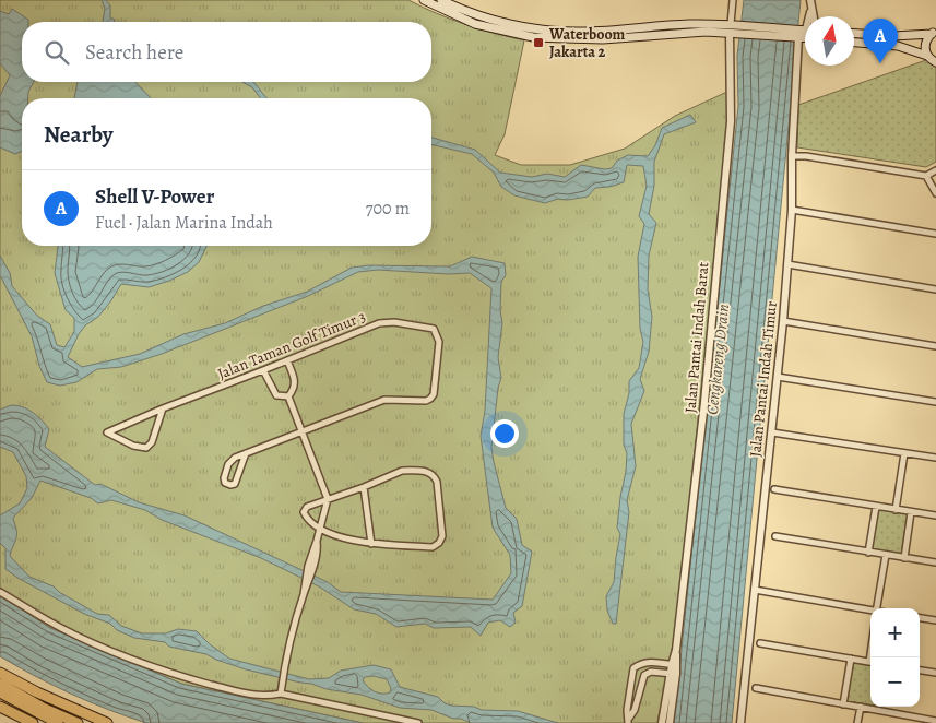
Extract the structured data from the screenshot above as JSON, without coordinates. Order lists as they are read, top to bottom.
{
  "streets": {
    "street": ["Jalan Pantai Indah Barat", "Jalan Taman Golf Timur 3", "Jalan Pantai Indah Timur"]
  },
  "water": ["Cengkareng Drain"],
  "places": {
    "transit": ["Waterboom Jakarta 2"]
  },
  "north": "top",
  "page": {
    "pins": "A",
    "search": "Search here",
    "heading": "Nearby",
    "list": [
      {
        "mark": "A",
        "name": "Shell V-Power",
        "note": "Fuel · Jalan Marina Indah",
        "value": "700 m"
      }
    ],
    "map_buttons": ["+", "−"]
  }
}
